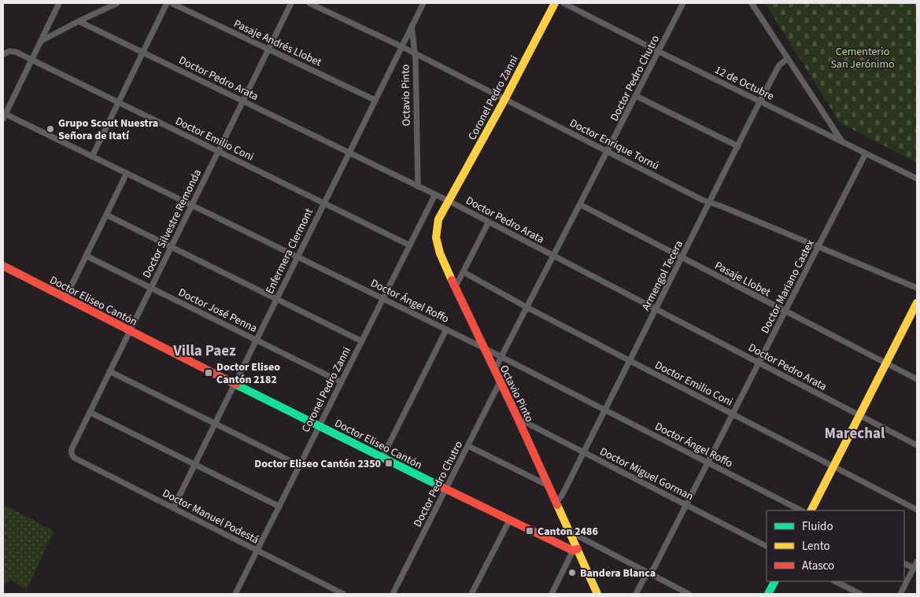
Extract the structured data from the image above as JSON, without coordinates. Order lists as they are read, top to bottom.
{
  "streets": {
    "main road": ["Octavio Pinto", "Coronel Pedro Zanni", "Doctor Eliseo Cantón"],
    "street": [
      "Pasaje Andrés Llobet",
      "Doctor Pedro Arata",
      "Doctor Pedro Chutro",
      "12 de Octubre",
      "Doctor Emilio Coni",
      "Doctor Enrique Tornú",
      "Doctor Silvestre Remonda",
      "Enfermera Clermont",
      "Armengol Tecera",
      "Pasaje Llobet",
      "Doctor Mariano Castex",
      "Doctor Ángel Roffo",
      "Doctor José Penna",
      "Doctor Miguel Gorman",
      "Doctor Manuel Podestá"
    ]
  },
  "crossings": [
    ["Pasaje Andrés Llobet", "Doctor Silvestre Remonda"],
    ["Pasaje Andrés Llobet", "Enfermera Clermont"],
    ["Doctor Pedro Arata", "Doctor Pedro Chutro"],
    ["Doctor Pedro Arata", "Octavio Pinto"],
    ["Doctor Pedro Arata", "Coronel Pedro Zanni"],
    ["Doctor Pedro Arata", "Doctor Silvestre Remonda"],
    ["Doctor Pedro Arata", "Enfermera Clermont"],
    ["Doctor Pedro Arata", "Armengol Tecera"],
    ["Doctor Pedro Arata", "Doctor Mariano Castex"],
    ["Doctor Pedro Chutro", "12 de Octubre"],
    ["Doctor Pedro Chutro", "Octavio Pinto"],
    ["Doctor Pedro Chutro", "Doctor Emilio Coni"],
    ["Doctor Pedro Chutro", "Doctor Enrique Tornú"],
    ["Doctor Pedro Chutro", "Pasaje Llobet"],
    ["Doctor Pedro Chutro", "Doctor Eliseo Cantón"],
    ["Doctor Pedro Chutro", "Doctor Ángel Roffo"],
    ["12 de Octubre", "Armengol Tecera"],
    ["12 de Octubre", "Doctor Mariano Castex"],
    ["Octavio Pinto", "Coronel Pedro Zanni"],
    ["Octavio Pinto", "Doctor Enrique Tornú"],
    ["Octavio Pinto", "Enfermera Clermont"],
    ["Octavio Pinto", "Armengol Tecera"],
    ["Octavio Pinto", "Doctor Eliseo Cantón"],
    ["Octavio Pinto", "Doctor Ángel Roffo"],
    ["Octavio Pinto", "Doctor Miguel Gorman"],
    ["Coronel Pedro Zanni", "Doctor Emilio Coni"],
    ["Coronel Pedro Zanni", "Doctor Enrique Tornú"],
    ["Coronel Pedro Zanni", "Doctor Eliseo Cantón"],
    ["Coronel Pedro Zanni", "Doctor Ángel Roffo"],
    ["Coronel Pedro Zanni", "Doctor José Penna"],
    ["Coronel Pedro Zanni", "Doctor Manuel Podestá"],
    ["Doctor Emilio Coni", "Doctor Silvestre Remonda"],
    ["Doctor Emilio Coni", "Enfermera Clermont"],
    ["Doctor Emilio Coni", "Armengol Tecera"],
    ["Doctor Emilio Coni", "Doctor Mariano Castex"],
    ["Doctor Enrique Tornú", "Enfermera Clermont"],
    ["Doctor Enrique Tornú", "Armengol Tecera"],
    ["Doctor Enrique Tornú", "Doctor Mariano Castex"],
    ["Doctor Silvestre Remonda", "Doctor Eliseo Cantón"],
    ["Doctor Silvestre Remonda", "Doctor Ángel Roffo"],
    ["Doctor Silvestre Remonda", "Doctor José Penna"],
    ["Doctor Silvestre Remonda", "Doctor Manuel Podestá"],
    ["Enfermera Clermont", "Doctor Eliseo Cantón"],
    ["Enfermera Clermont", "Doctor Ángel Roffo"],
    ["Enfermera Clermont", "Doctor José Penna"],
    ["Enfermera Clermont", "Doctor Manuel Podestá"],
    ["Armengol Tecera", "Pasaje Llobet"],
    ["Armengol Tecera", "Doctor Ángel Roffo"],
    ["Armengol Tecera", "Doctor Miguel Gorman"],
    ["Pasaje Llobet", "Doctor Mariano Castex"],
    ["Doctor Mariano Castex", "Doctor Ángel Roffo"],
    ["Doctor Mariano Castex", "Doctor Miguel Gorman"]
  ],
  "districts": ["Villa Paez", "Marechal"],
  "parks": ["Cementerio San Jerónimo"],
  "places": {
    "other": ["Grupo Scout Nuestra Señora de Itatí", "Bandera Blanca"],
    "transit": ["Doctor Eliseo Cantón 2182", "Doctor Eliseo Cantón 2350", "Canton 2486"]
  },
  "legend": ["Fluido", "Lento", "Atasco"]
}
